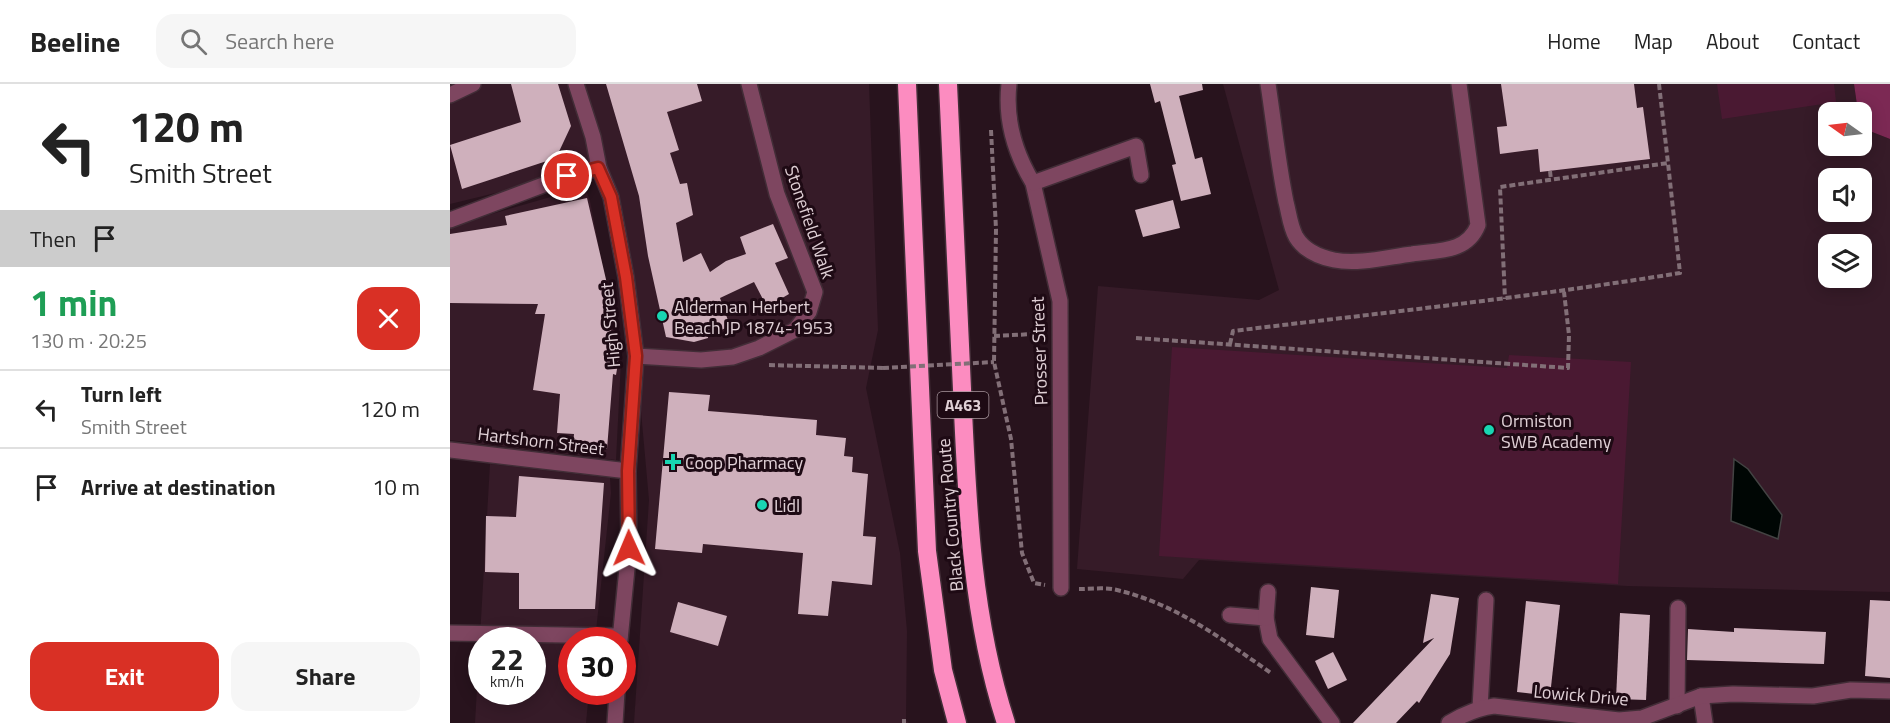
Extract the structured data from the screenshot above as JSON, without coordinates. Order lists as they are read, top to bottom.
{
  "streets": {
    "highway": ["A463", "Black Country Route"],
    "street": [
      "Stonefield Walk",
      "High Street",
      "Prosser Street",
      "Hartshorn Street",
      "Lowick Drive"
    ]
  },
  "crossings": [
    ["Stonefield Walk", "High Street"],
    ["High Street", "Hartshorn Street"]
  ],
  "places": {
    "other": ["Alderman Herbert Beach JP 1874-1953", "Ormiston SWB Academy", "Lidl"],
    "health": ["Coop Pharmacy"]
  },
  "north": "left",
  "page": {
    "header": "Beeline",
    "search": "Search here",
    "nav": [
      "Home",
      "Map",
      "About",
      "Contact"
    ],
    "turn": ["120 m", "Smith Street"],
    "then": "Then",
    "heading": ["1 min", "130 m · 20:25"],
    "list": [
      {
        "name": "Turn left",
        "note": "Smith Street",
        "value": "120 m"
      },
      {
        "name": "Arrive at destination",
        "value": "10 m"
      }
    ],
    "speed": "22 km/h",
    "limit": "30",
    "buttons": ["Exit", "Share"]
  }
}
